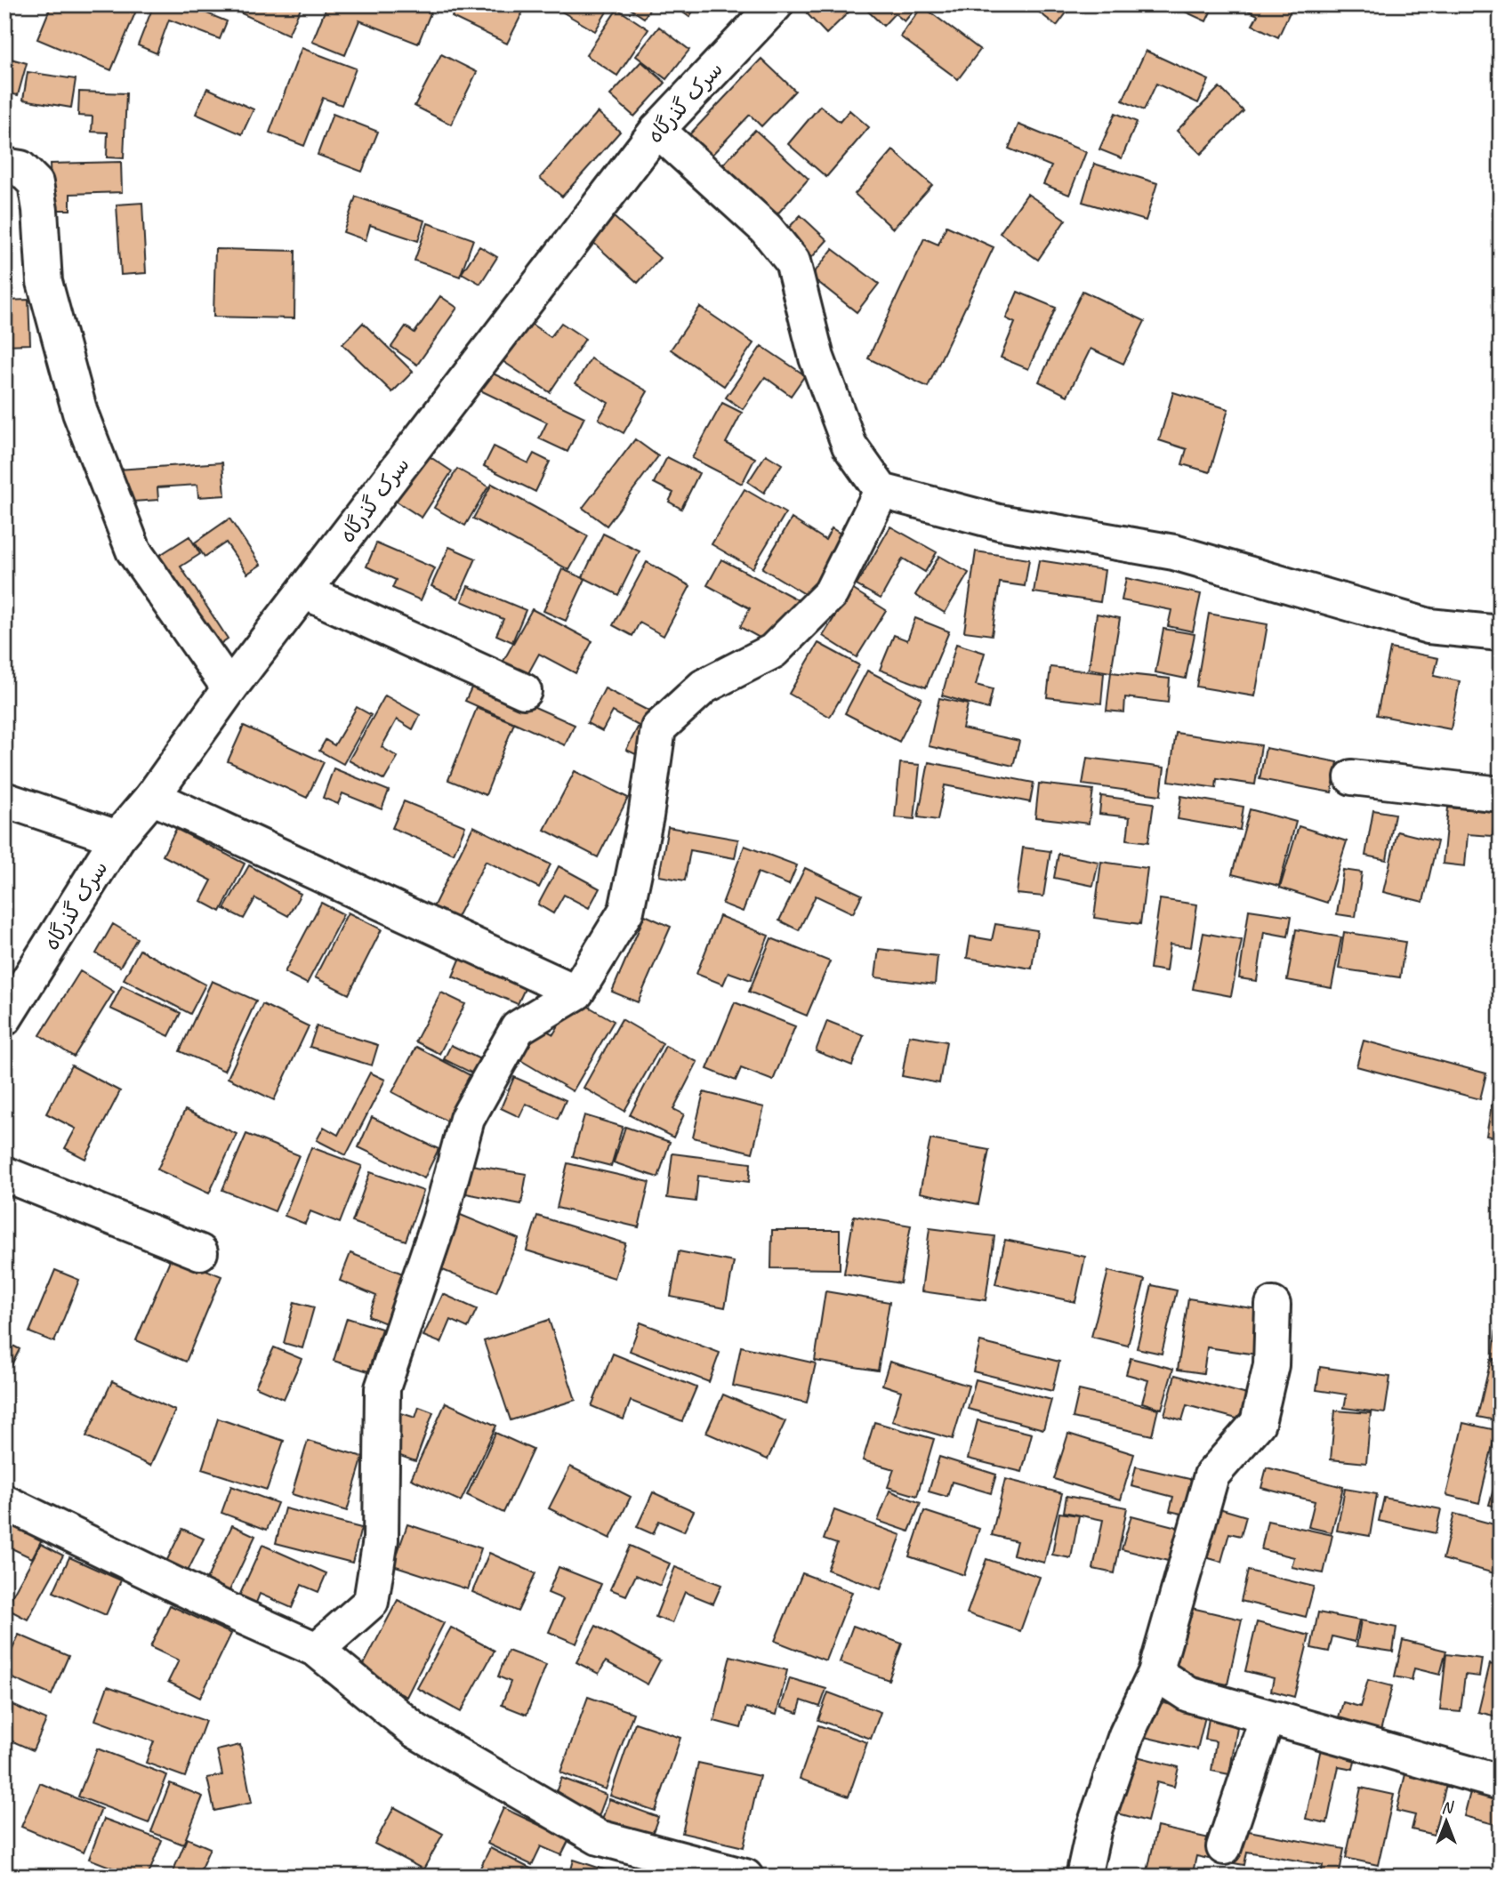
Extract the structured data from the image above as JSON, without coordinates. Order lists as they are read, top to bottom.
{
  "streets": {
    "street": ["سرک گذرگاه"]
  },
  "north": "top"
}
